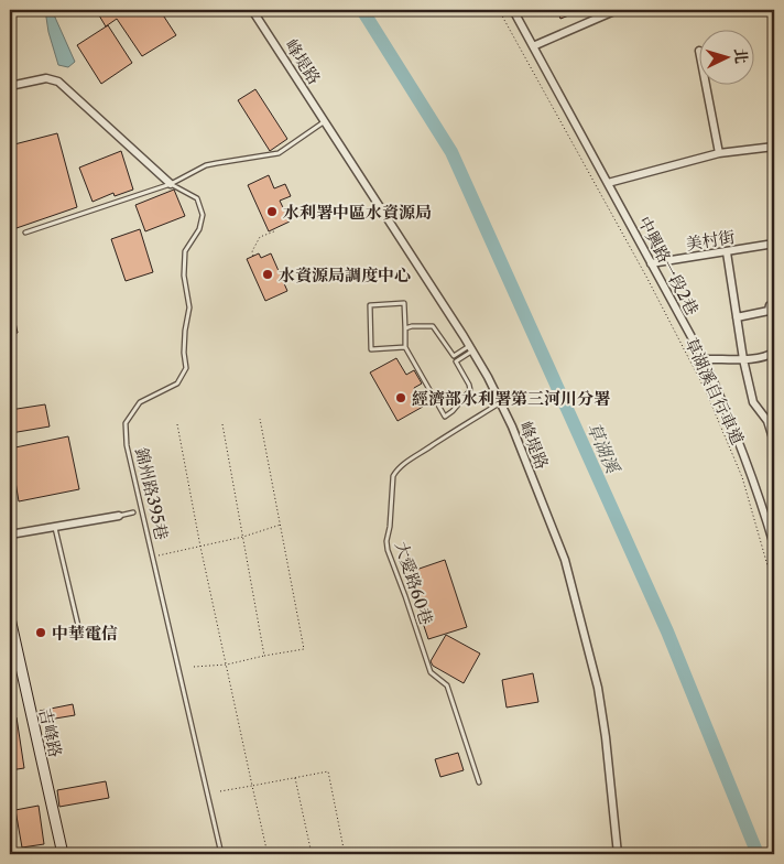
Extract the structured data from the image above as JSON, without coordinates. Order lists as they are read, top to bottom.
{
  "streets": {
    "street": [
      "峰堤路",
      "美村街",
      "中興路一段2巷",
      "錦州路395巷",
      "吉峰路"
    ],
    "lane": ["大愛路60巷"],
    "path": ["草湖溪自行車道"]
  },
  "crossings": [
    ["峰堤路", "大愛路60巷"],
    ["美村街", "中興路一段2巷"]
  ],
  "water": ["草湖溪"],
  "places": [
    "水利署中區水資源局",
    "水資源局調度中心",
    "經濟部水利署第三河川分署",
    "中華電信"
  ],
  "north": "right"
}
